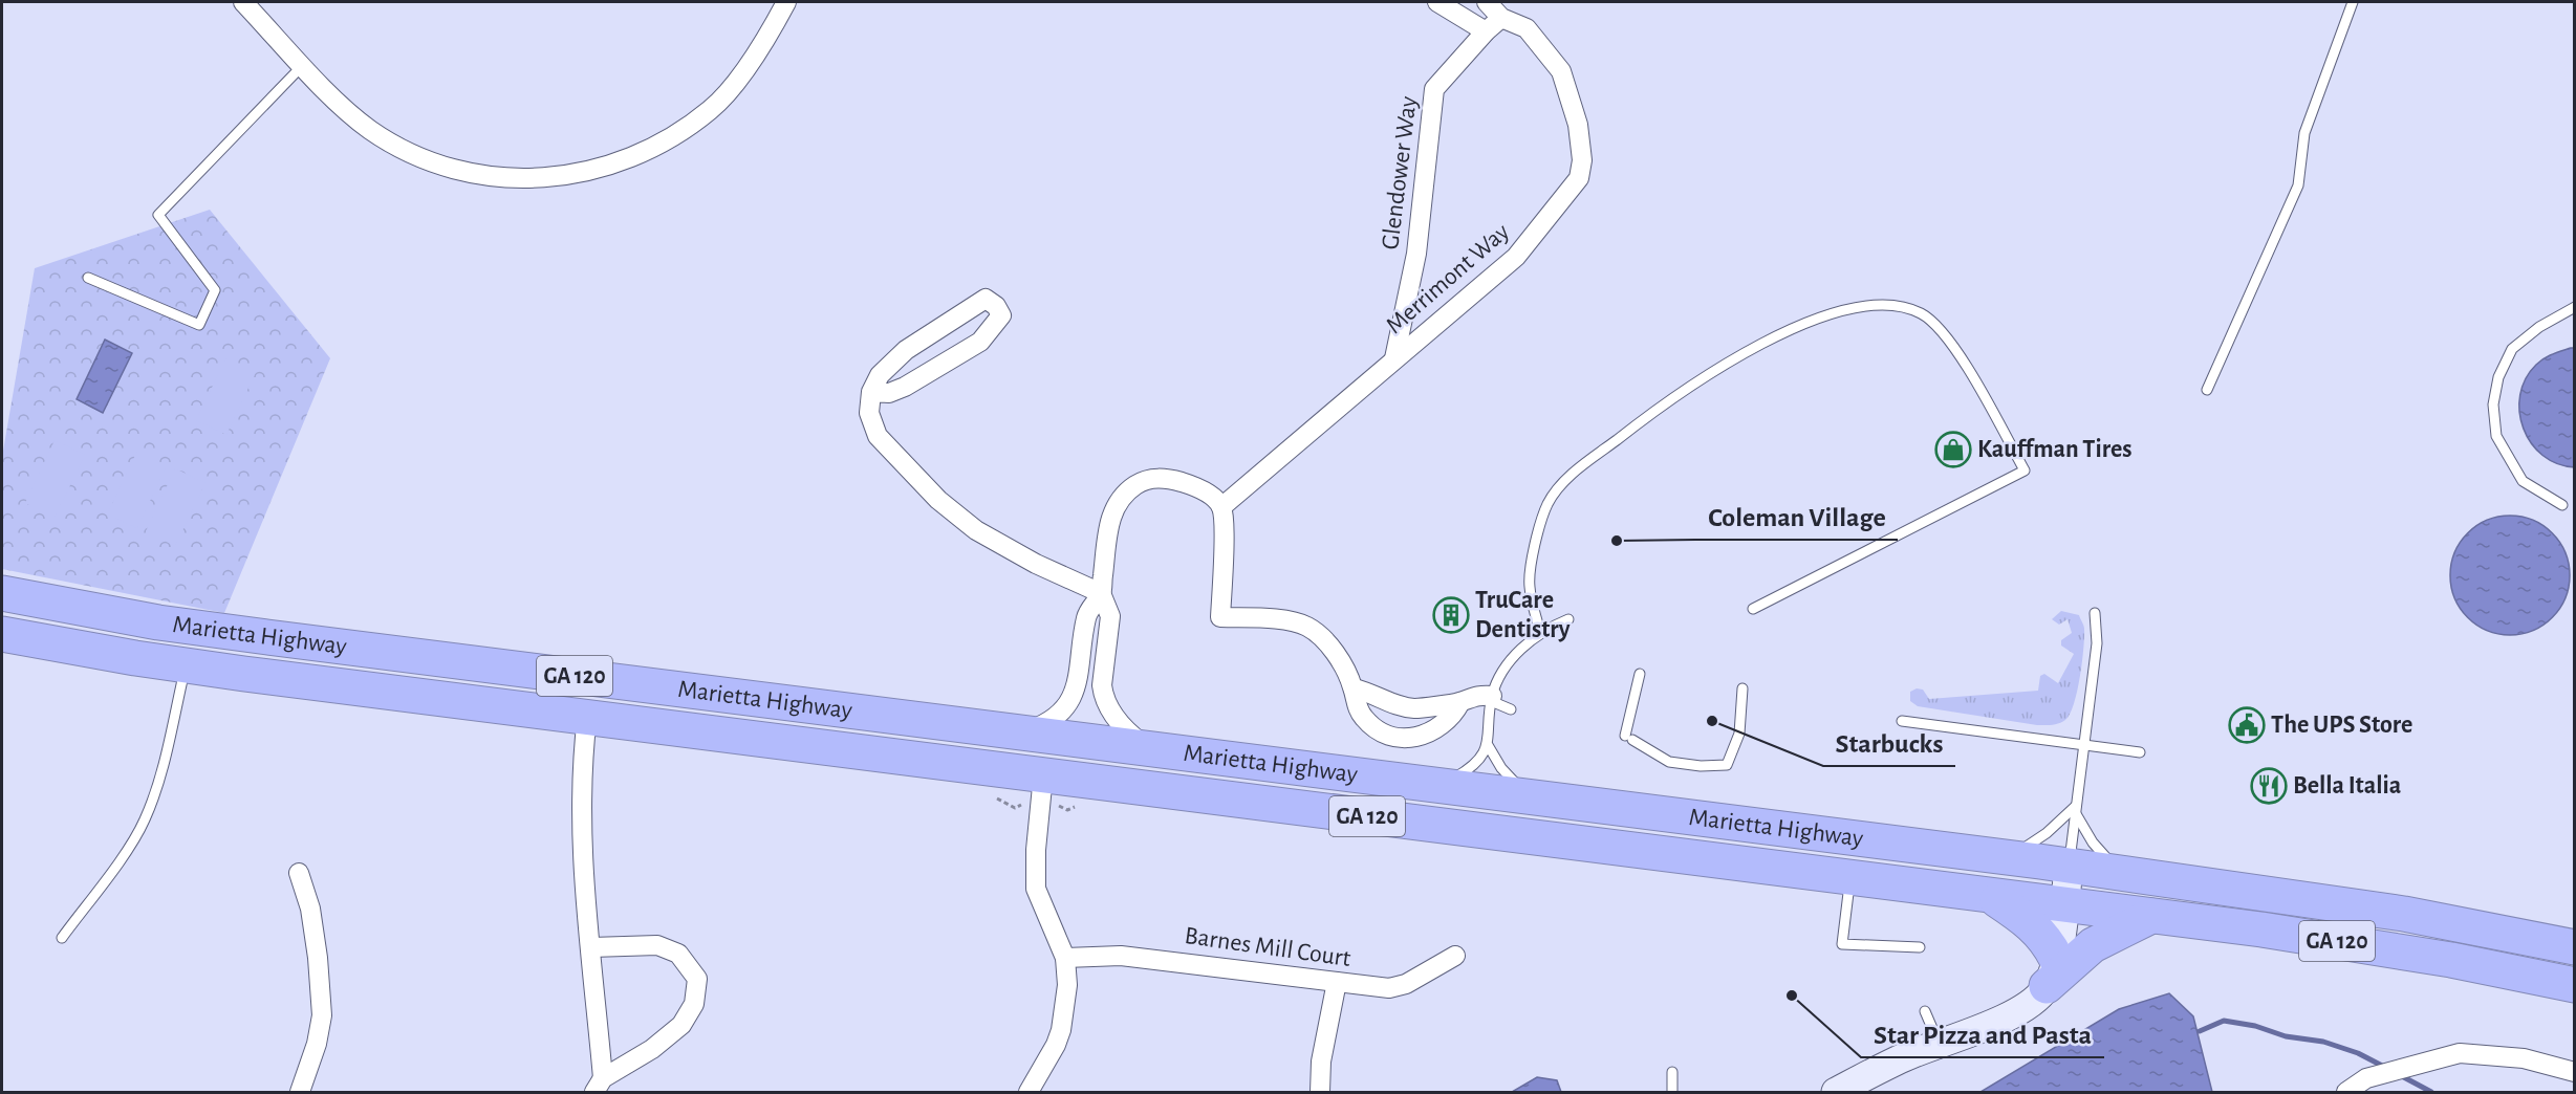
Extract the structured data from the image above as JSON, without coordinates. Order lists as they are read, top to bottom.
{
  "streets": {
    "highway": ["Marietta Highway", "GA 120"],
    "street": ["Glendower Way", "Merrimont Way", "Barnes Mill Court"]
  },
  "crossings": [
    ["Glendower Way", "Merrimont Way"]
  ],
  "places": {
    "shop": ["Kauffman Tires"],
    "other": ["Coleman Village", "Starbucks", "Star Pizza and Pasta"],
    "building": ["TruCare Dentistry"],
    "public building": ["The UPS Store"],
    "restaurant": ["Bella Italia"]
  }
}
